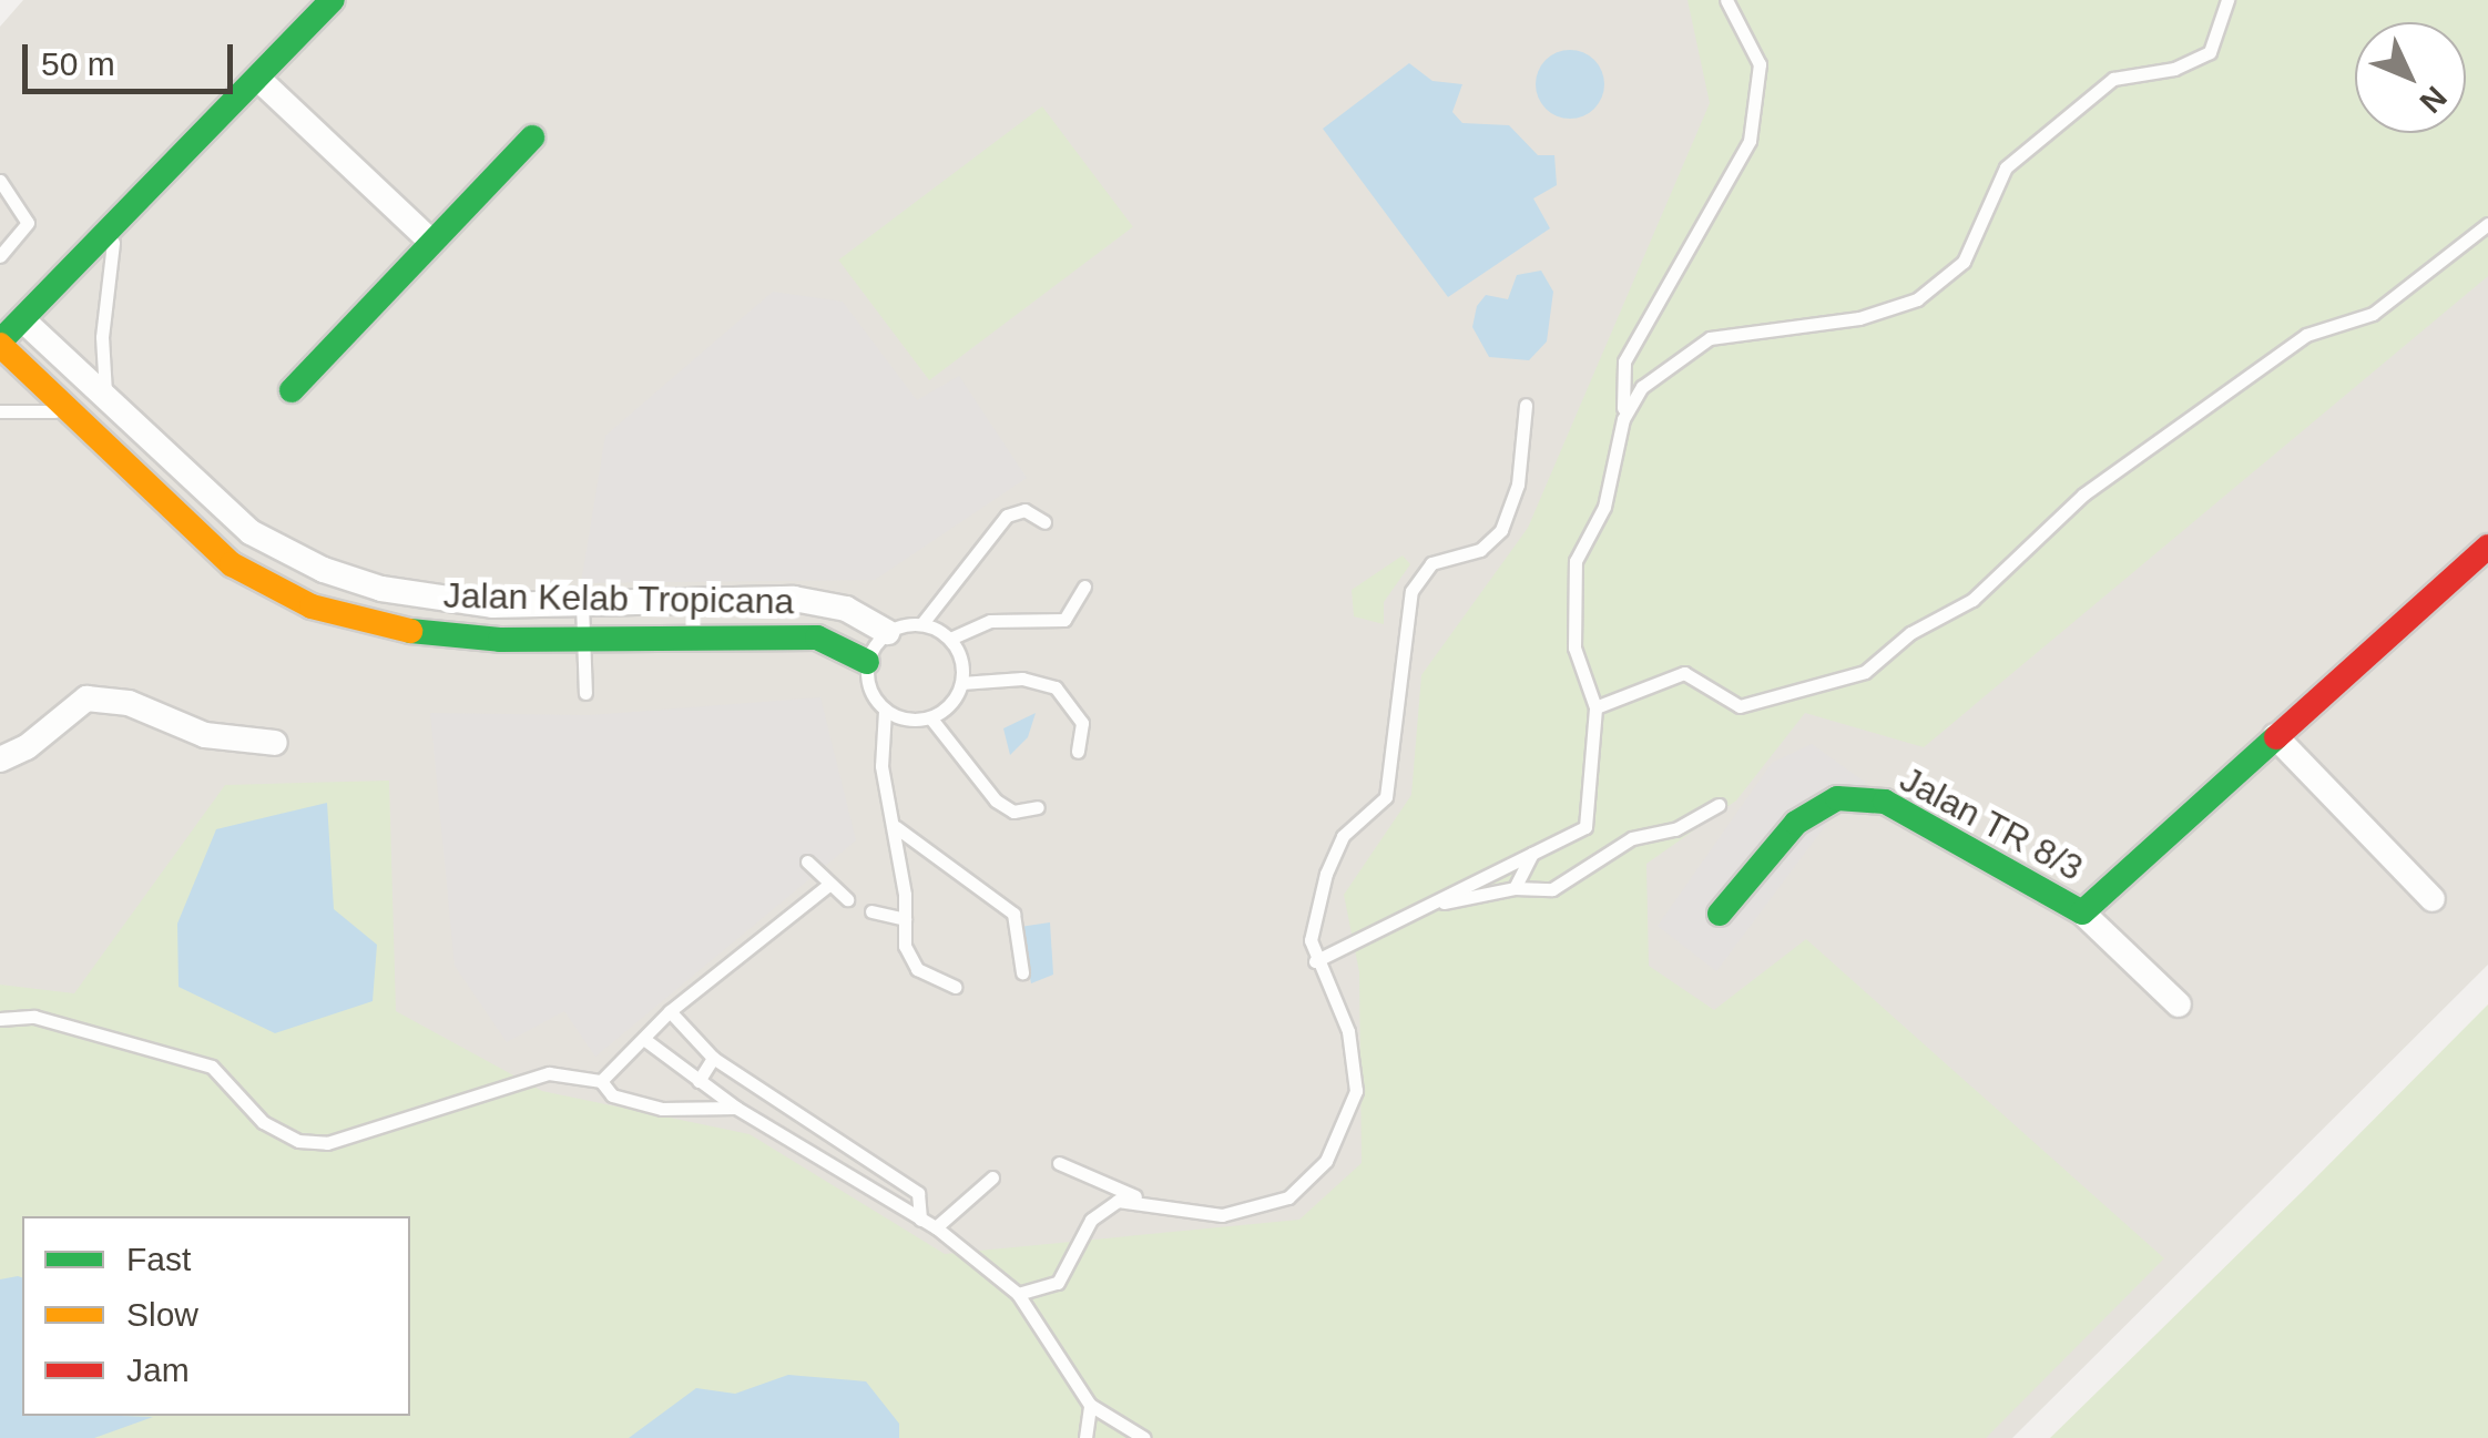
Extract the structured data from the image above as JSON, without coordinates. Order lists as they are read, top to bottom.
{
  "streets": {
    "street": ["Jalan Kelab Tropicana", "Jalan TR 8/3"]
  },
  "legend": ["Fast", "Slow", "Jam"],
  "scale_bar": "50 m",
  "north": "bottom right"
}
